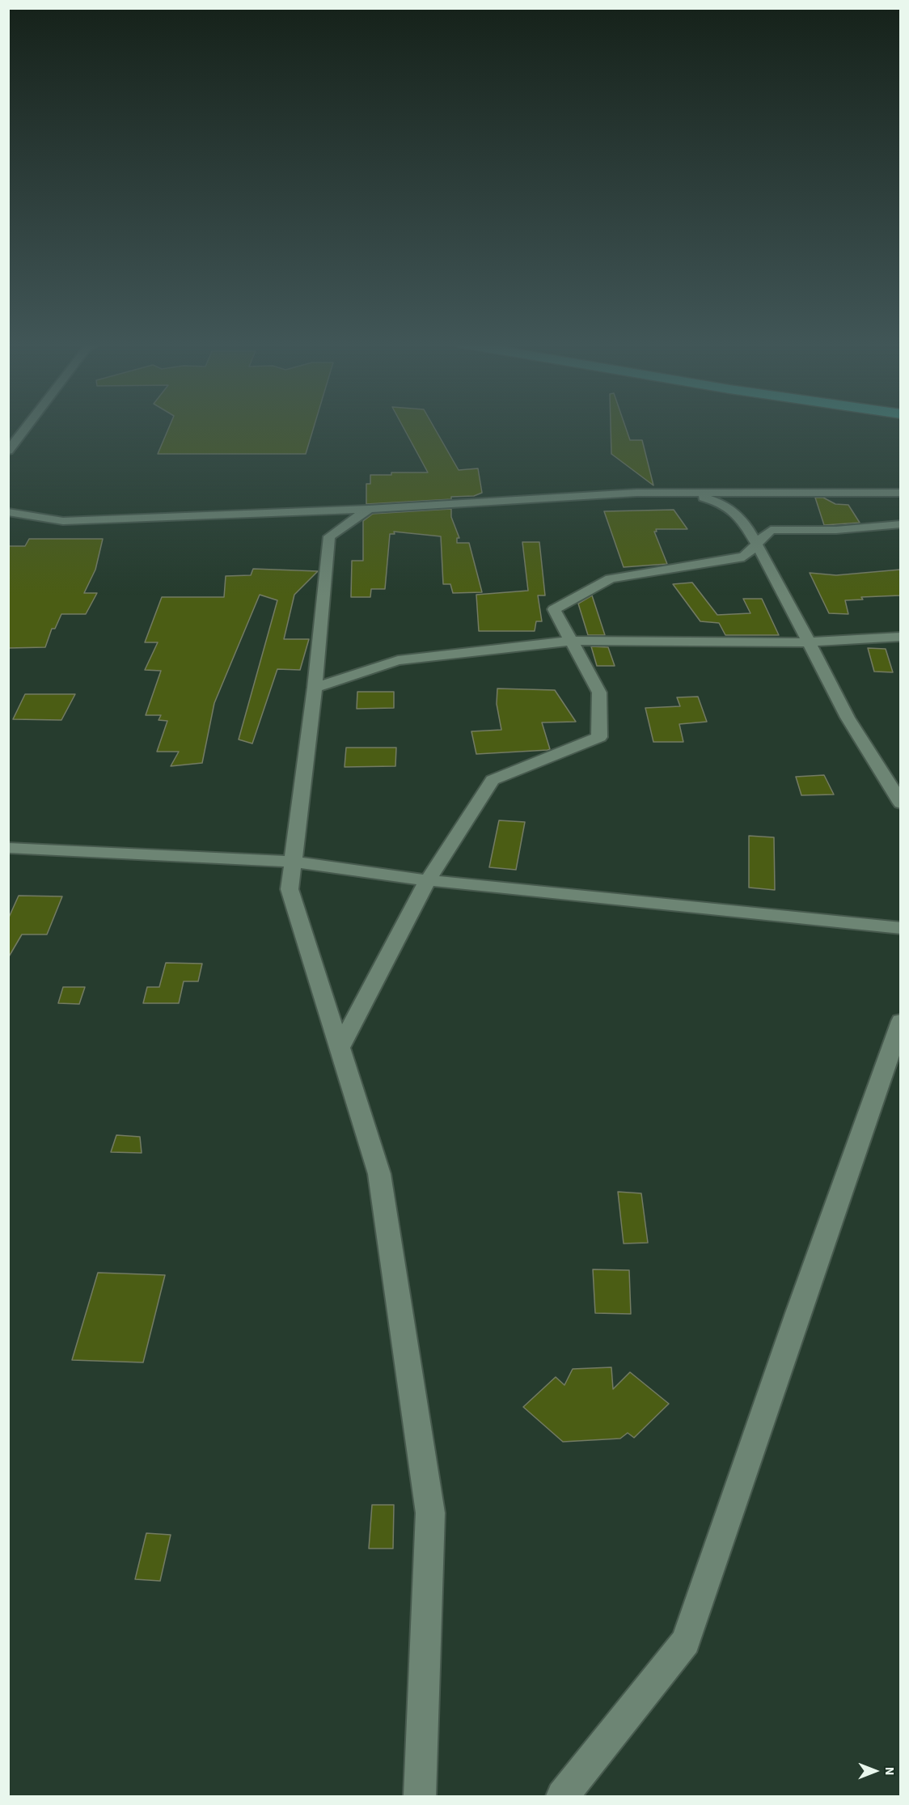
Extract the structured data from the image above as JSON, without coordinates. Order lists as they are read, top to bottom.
{
  "north": "right"
}
